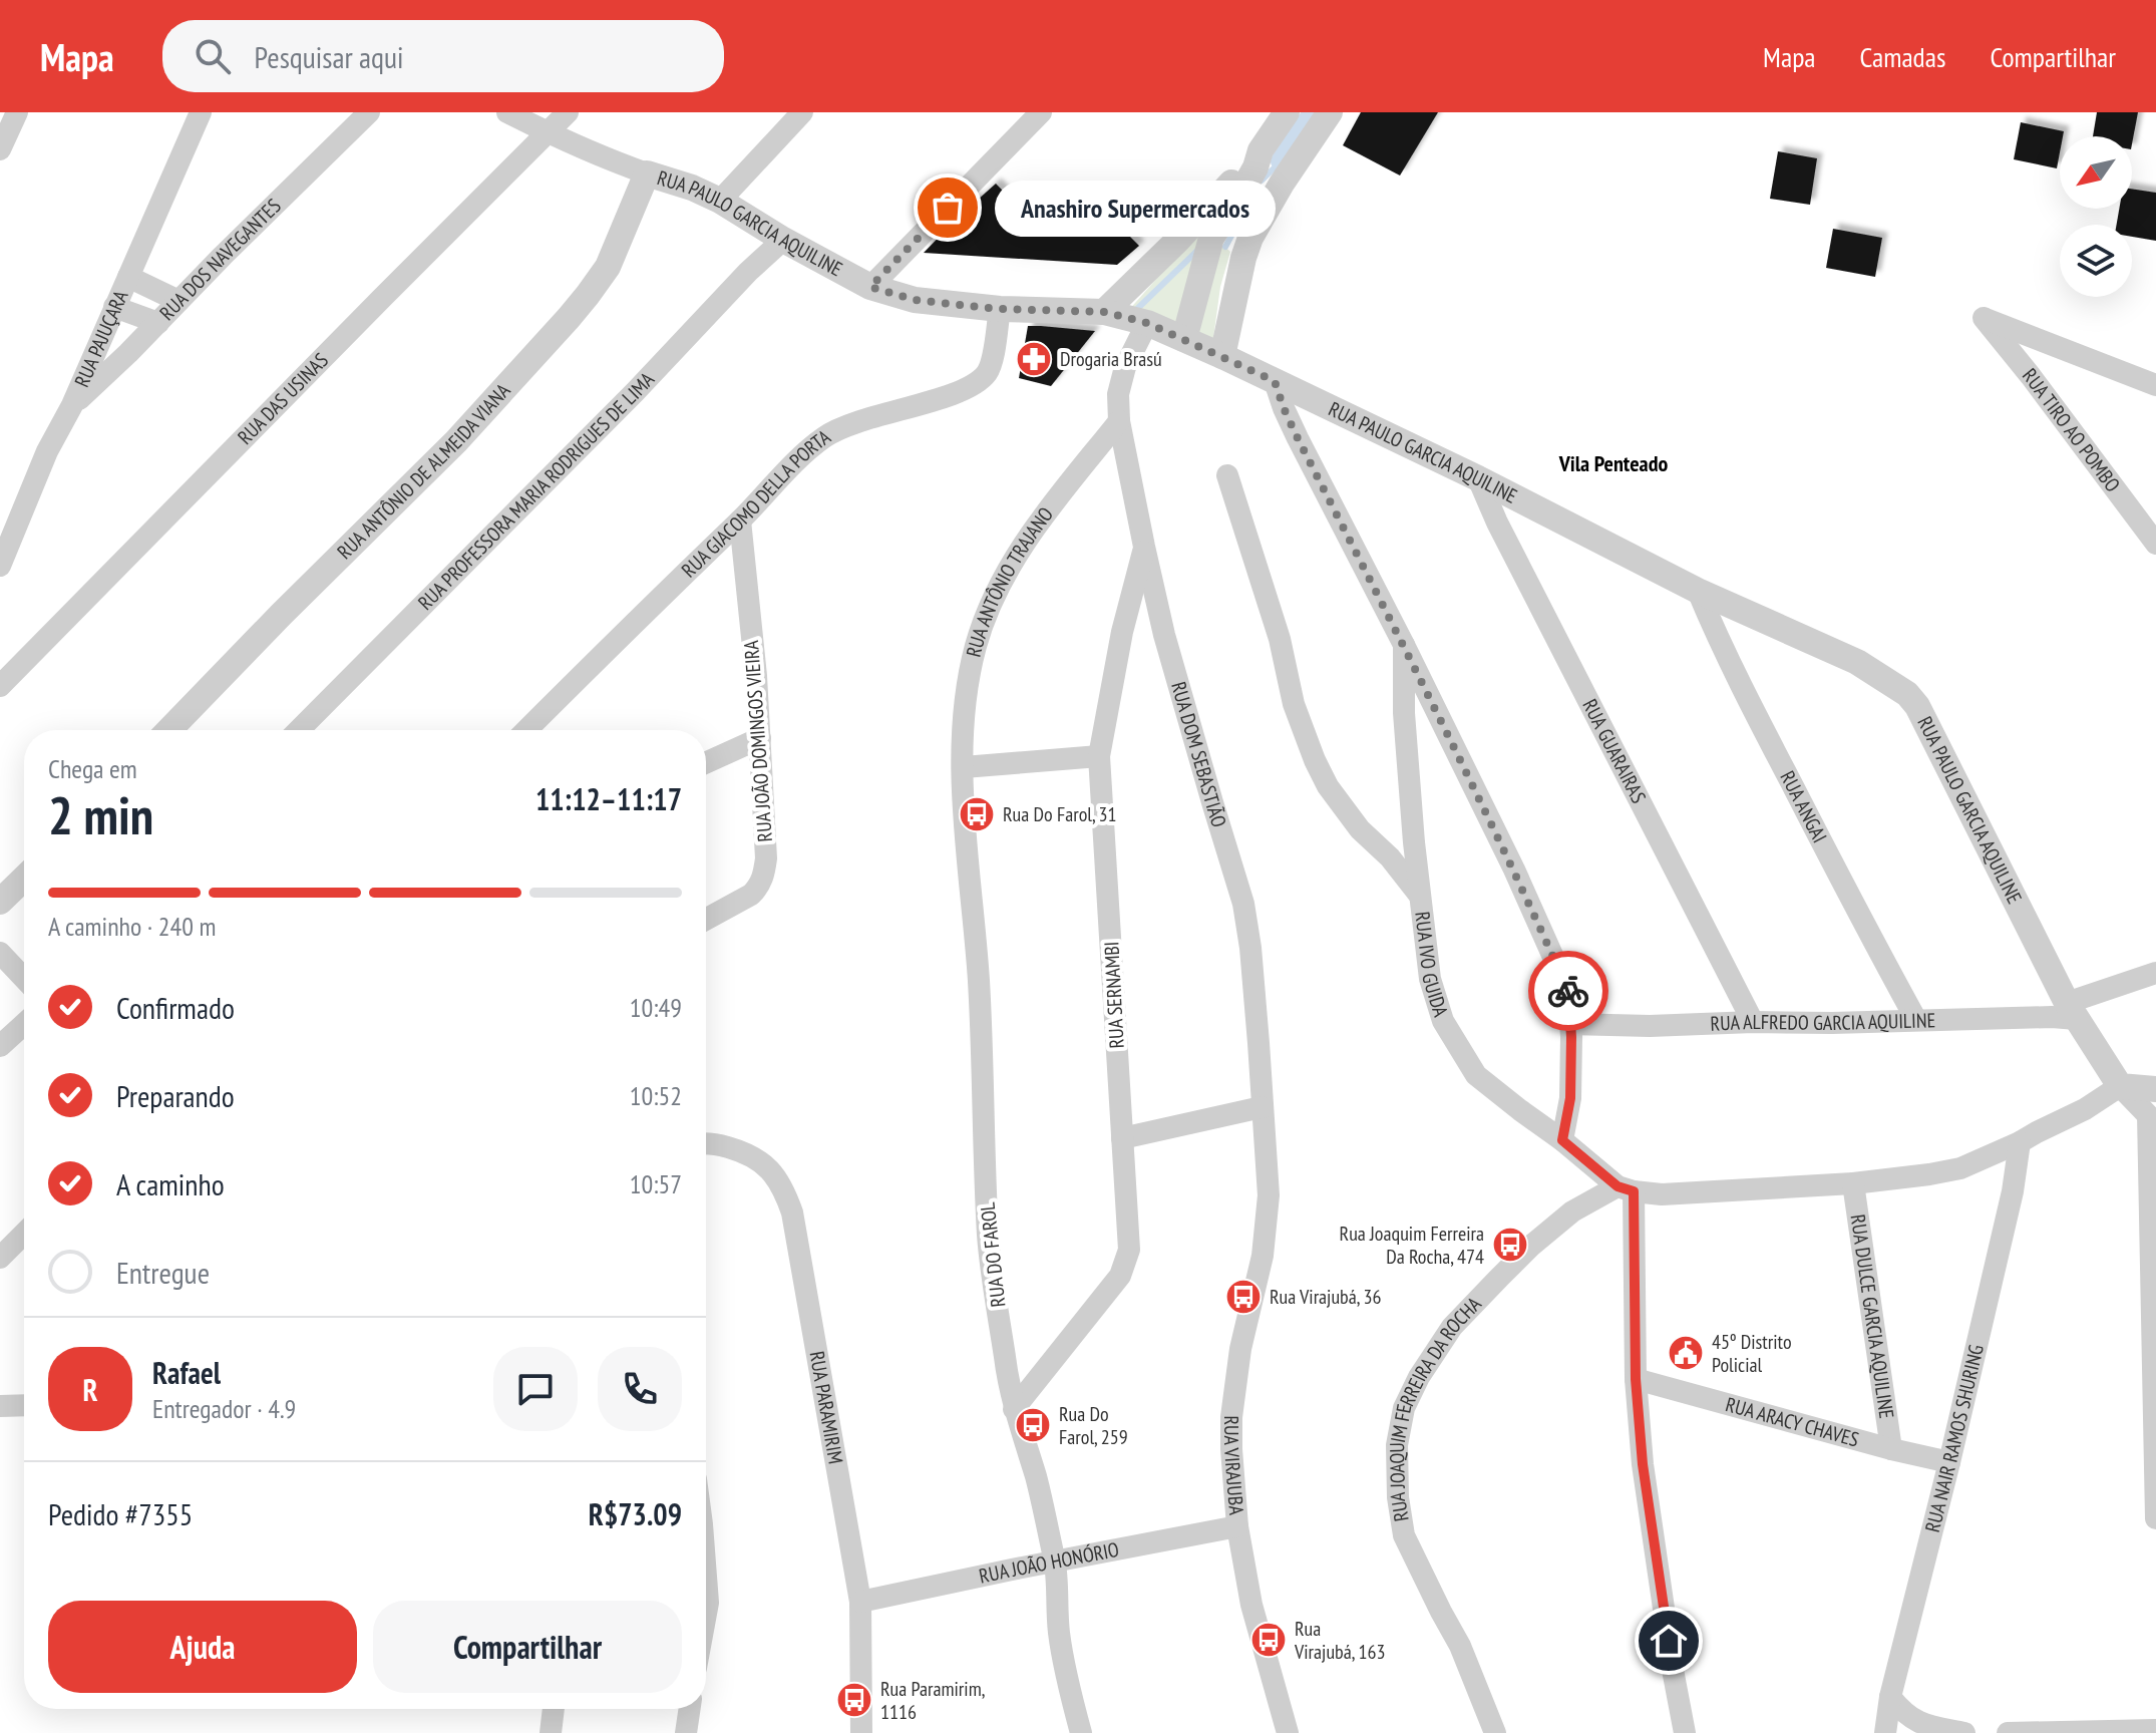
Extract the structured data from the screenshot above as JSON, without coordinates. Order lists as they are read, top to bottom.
{
  "streets": {
    "street": [
      "RUA PAULO GARCIA AQUILINE",
      "RUA DOS NAVEGANTES",
      "RUA PAJUÇARA",
      "RUA DAS USINAS",
      "RUA TIRO AO POMBO",
      "RUA ANTÔNIO DE ALMEIDA VIANA",
      "RUA PROFESSORA MARIA RODRIGUES DE LIMA",
      "RUA GIACOMO DELLA PORTA",
      "RUA ANTÔNIO TRAJANO",
      "RUA JOÃO DOMINGOS VIEIRA",
      "RUA GUARAIRAS",
      "RUA DOM SEBASTIÃO",
      "RUA ANGAI",
      "RUA IVO GUIDA",
      "RUA SERNAMBI",
      "RUA ALFREDO GARCIA AQUILINE",
      "RUA DO FAROL",
      "RUA DULCE GARCIA AQUILINE",
      "RUA PARAMIRIM",
      "RUA JOAQUIM FERREIRA DA ROCHA",
      "RUA ARACY CHAVES",
      "RUA NAIR RAMOS SHURING",
      "RUA VIRAJUBA",
      "RUA JOÃO HONÓRIO"
    ]
  },
  "crossings": [
    ["RUA PAULO GARCIA AQUILINE", "RUA DAS USINAS"],
    ["RUA PAULO GARCIA AQUILINE", "RUA ANTÔNIO DE ALMEIDA VIANA"],
    ["RUA PAULO GARCIA AQUILINE", "RUA PROFESSORA MARIA RODRIGUES DE LIMA"],
    ["RUA PAULO GARCIA AQUILINE", "RUA GIACOMO DELLA PORTA"],
    ["RUA PAULO GARCIA AQUILINE", "RUA GUARAIRAS"],
    ["RUA PAULO GARCIA AQUILINE", "RUA DOM SEBASTIÃO"],
    ["RUA PAULO GARCIA AQUILINE", "RUA ANGAI"],
    ["RUA PAULO GARCIA AQUILINE", "RUA ALFREDO GARCIA AQUILINE"],
    ["RUA DOS NAVEGANTES", "RUA PAJUÇARA"],
    ["RUA GIACOMO DELLA PORTA", "RUA JOÃO DOMINGOS VIEIRA"],
    ["RUA ANTÔNIO TRAJANO", "RUA DOM SEBASTIÃO"],
    ["RUA ANTÔNIO TRAJANO", "RUA DO FAROL"],
    ["RUA GUARAIRAS", "RUA ALFREDO GARCIA AQUILINE"],
    ["RUA DOM SEBASTIÃO", "RUA SERNAMBI"],
    ["RUA DOM SEBASTIÃO", "RUA VIRAJUBA"],
    ["RUA ANGAI", "RUA ALFREDO GARCIA AQUILINE"],
    ["RUA IVO GUIDA", "RUA JOAQUIM FERREIRA DA ROCHA"],
    ["RUA SERNAMBI", "RUA DO FAROL"],
    ["RUA DO FAROL", "RUA JOÃO HONÓRIO"],
    ["RUA DULCE GARCIA AQUILINE", "RUA ARACY CHAVES"],
    ["RUA PARAMIRIM", "RUA JOÃO HONÓRIO"],
    ["RUA ARACY CHAVES", "RUA NAIR RAMOS SHURING"],
    ["RUA VIRAJUBA", "RUA JOÃO HONÓRIO"]
  ],
  "districts": ["Vila Penteado"],
  "places": {
    "other": ["Anashiro Supermercados"],
    "pharmacy": ["Drogaria Brasú"],
    "bus stop": [
      "Rua Do Farol, 31",
      "Rua Joaquim Ferreira Da Rocha, 474",
      "Rua Virajubá, 36",
      "Rua Do Farol, 259",
      "Rua Virajubá, 163",
      "Rua Paramirim, 1116"
    ],
    "public building": ["45º Distrito Policial"]
  },
  "north": "bottom left",
  "page": {
    "header": "Mapa",
    "search": "Pesquisar aqui",
    "nav": ["Mapa", "Camadas", "Compartilhar"],
    "bubble": "Anashiro Supermercados",
    "heading": ["2 min", "Chega em", "11:12–11:17"],
    "panel": [
      "Rafael",
      "Entregador · 4.9",
      "Pedido #7355",
      "R$73.09"
    ],
    "bar": "A caminho · 240 m",
    "list": [
      ["Confirmado", "10:49"],
      ["Preparando", "10:52"],
      ["A caminho", "10:57"],
      "Entregue"
    ],
    "round": "R",
    "buttons": ["Ajuda", "Compartilhar"]
  }
}
